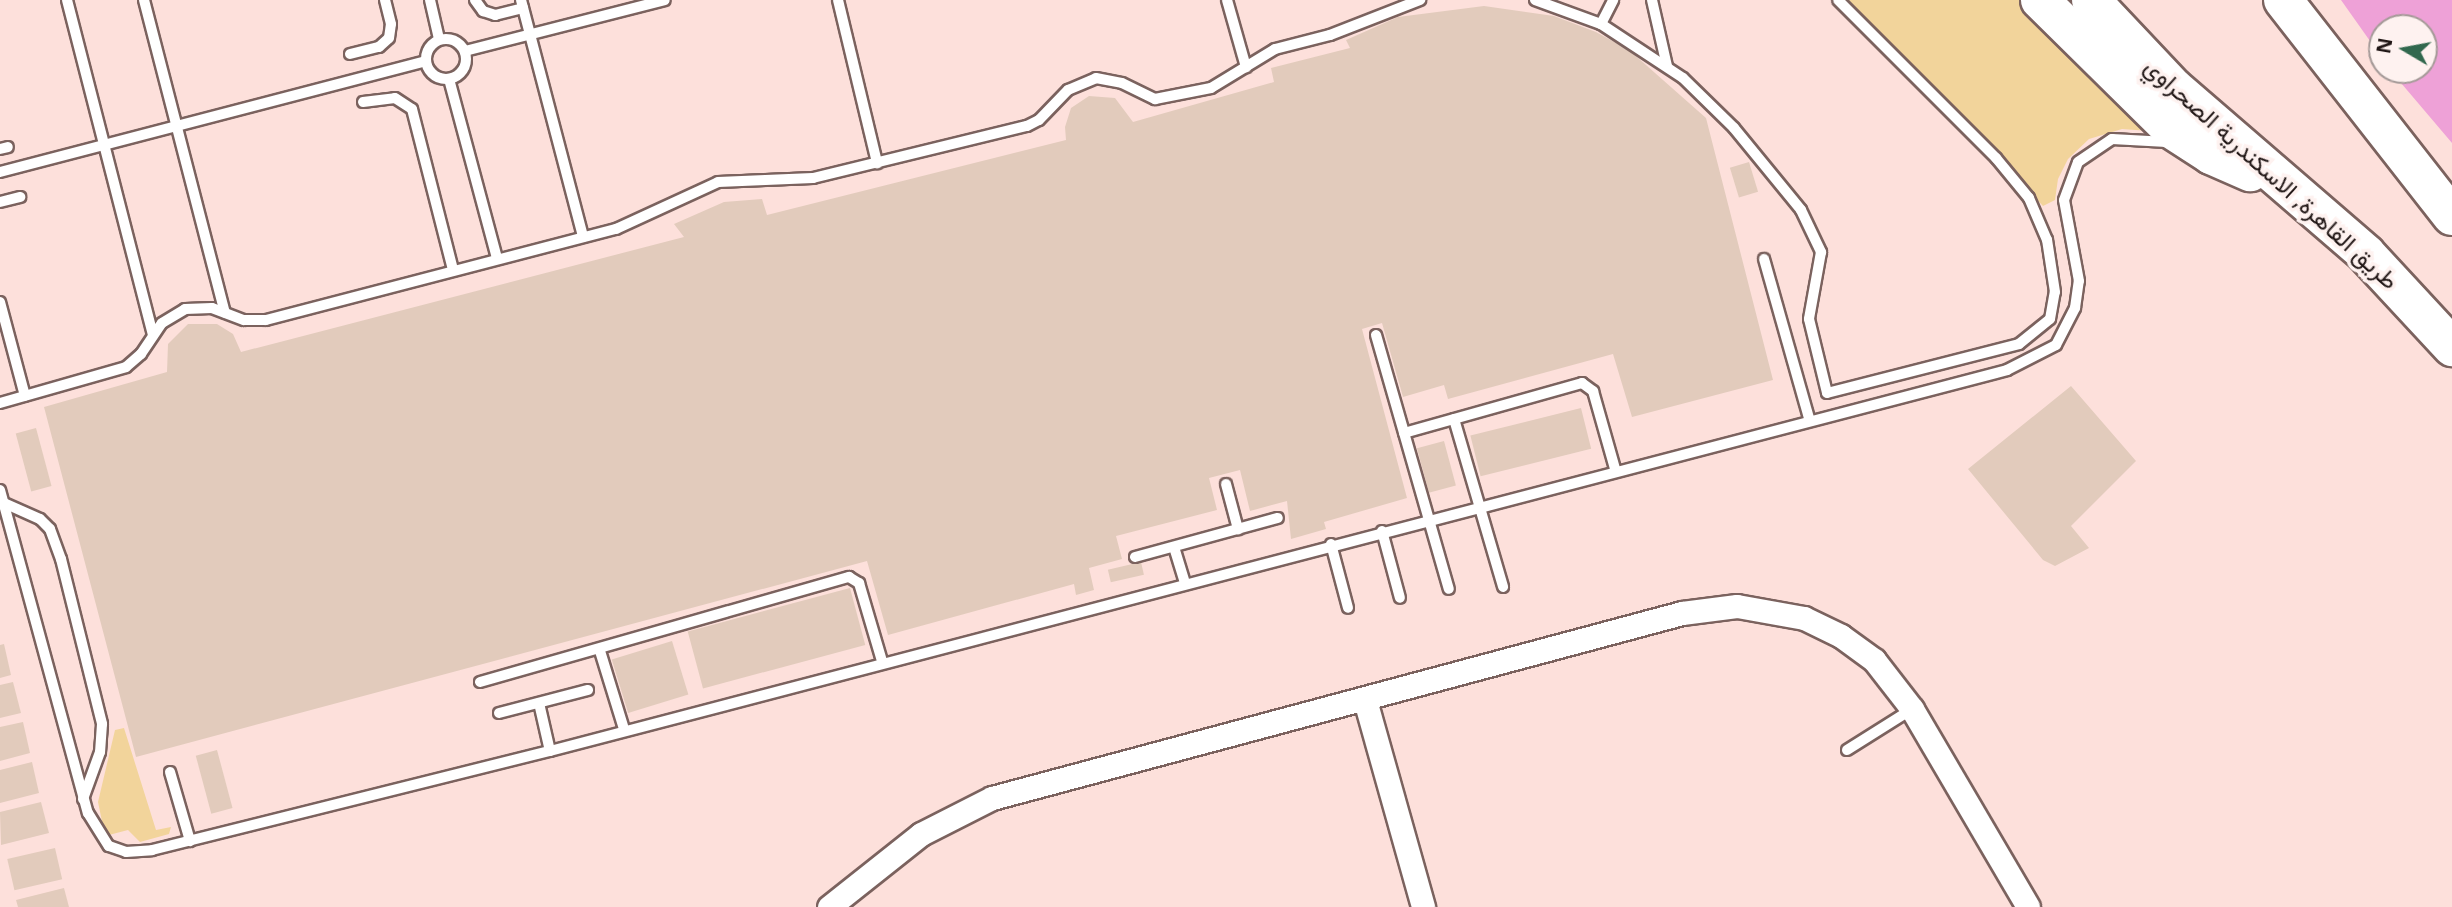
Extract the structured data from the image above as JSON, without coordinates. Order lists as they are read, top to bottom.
{
  "streets": {
    "highway": ["طريق القاهرة, الاسكندرية الصحراوي"]
  },
  "north": "left"
}
